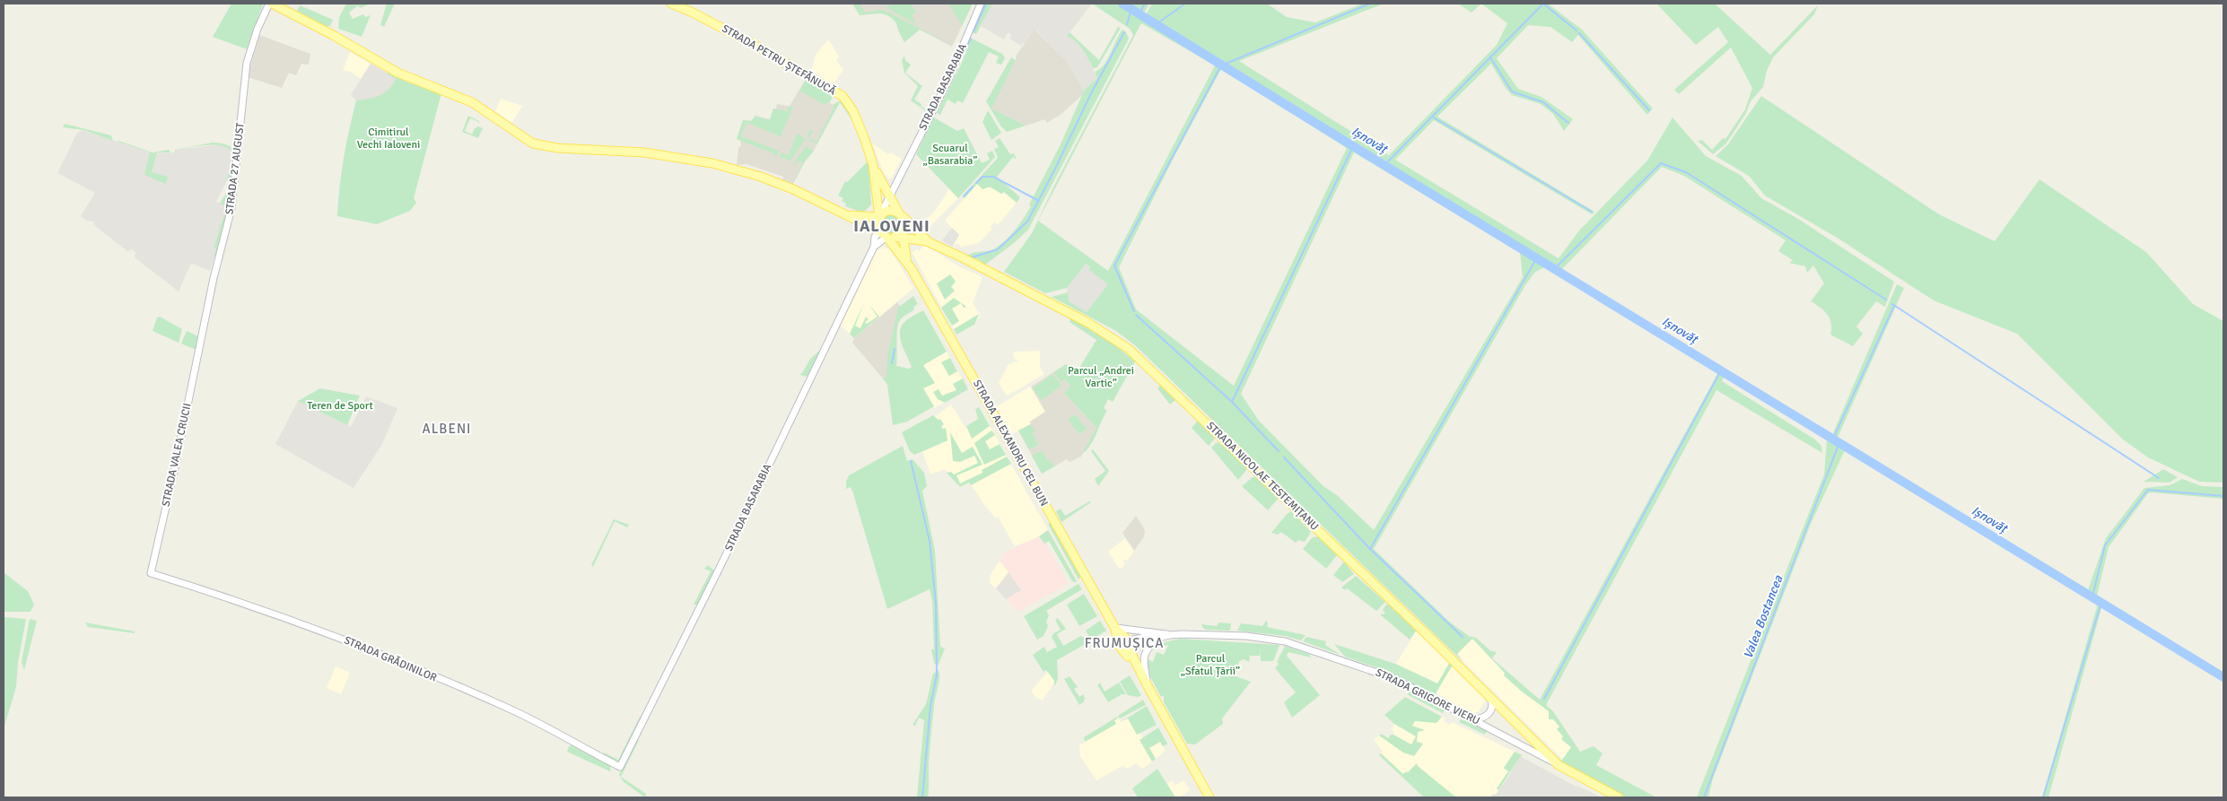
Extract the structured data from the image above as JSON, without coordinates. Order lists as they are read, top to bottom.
{
  "streets": {
    "main road": [
      "STRADA PETRU ȘTEFĂNUCĂ",
      "STRADA BASARABIA",
      "STRADA ALEXANDRU CEL BUN",
      "STRADA NICOLAE TESTEMIȚANU",
      "STRADA GRIGORE VIERU"
    ],
    "street": ["STRADA 27 AUGUST", "STRADA VALEA CRUCII", "STRADA GRĂDINILOR"]
  },
  "crossings": [
    ["STRADA PETRU ȘTEFĂNUCĂ", "STRADA BASARABIA"],
    ["STRADA PETRU ȘTEFĂNUCĂ", "STRADA ALEXANDRU CEL BUN"],
    ["STRADA PETRU ȘTEFĂNUCĂ", "STRADA NICOLAE TESTEMIȚANU"],
    ["STRADA BASARABIA", "STRADA ALEXANDRU CEL BUN"],
    ["STRADA BASARABIA", "STRADA NICOLAE TESTEMIȚANU"],
    ["STRADA BASARABIA", "STRADA GRĂDINILOR"],
    ["STRADA 27 AUGUST", "STRADA VALEA CRUCII"],
    ["STRADA ALEXANDRU CEL BUN", "STRADA NICOLAE TESTEMIȚANU"],
    ["STRADA VALEA CRUCII", "STRADA GRĂDINILOR"],
    ["STRADA NICOLAE TESTEMIȚANU", "STRADA GRIGORE VIERU"]
  ],
  "districts": ["IALOVENI", "ALBENI", "FRUMUȘICA"],
  "water": ["Ișnovăț", "Valea Bostancea"],
  "parks": [
    "Cimitirul Vechi Ialoveni",
    "Scuarul „Basarabia”",
    "Parcul „Andrei Vartic”",
    "Teren de Sport",
    "Parcul „Sfatul Țării”"
  ]
}
